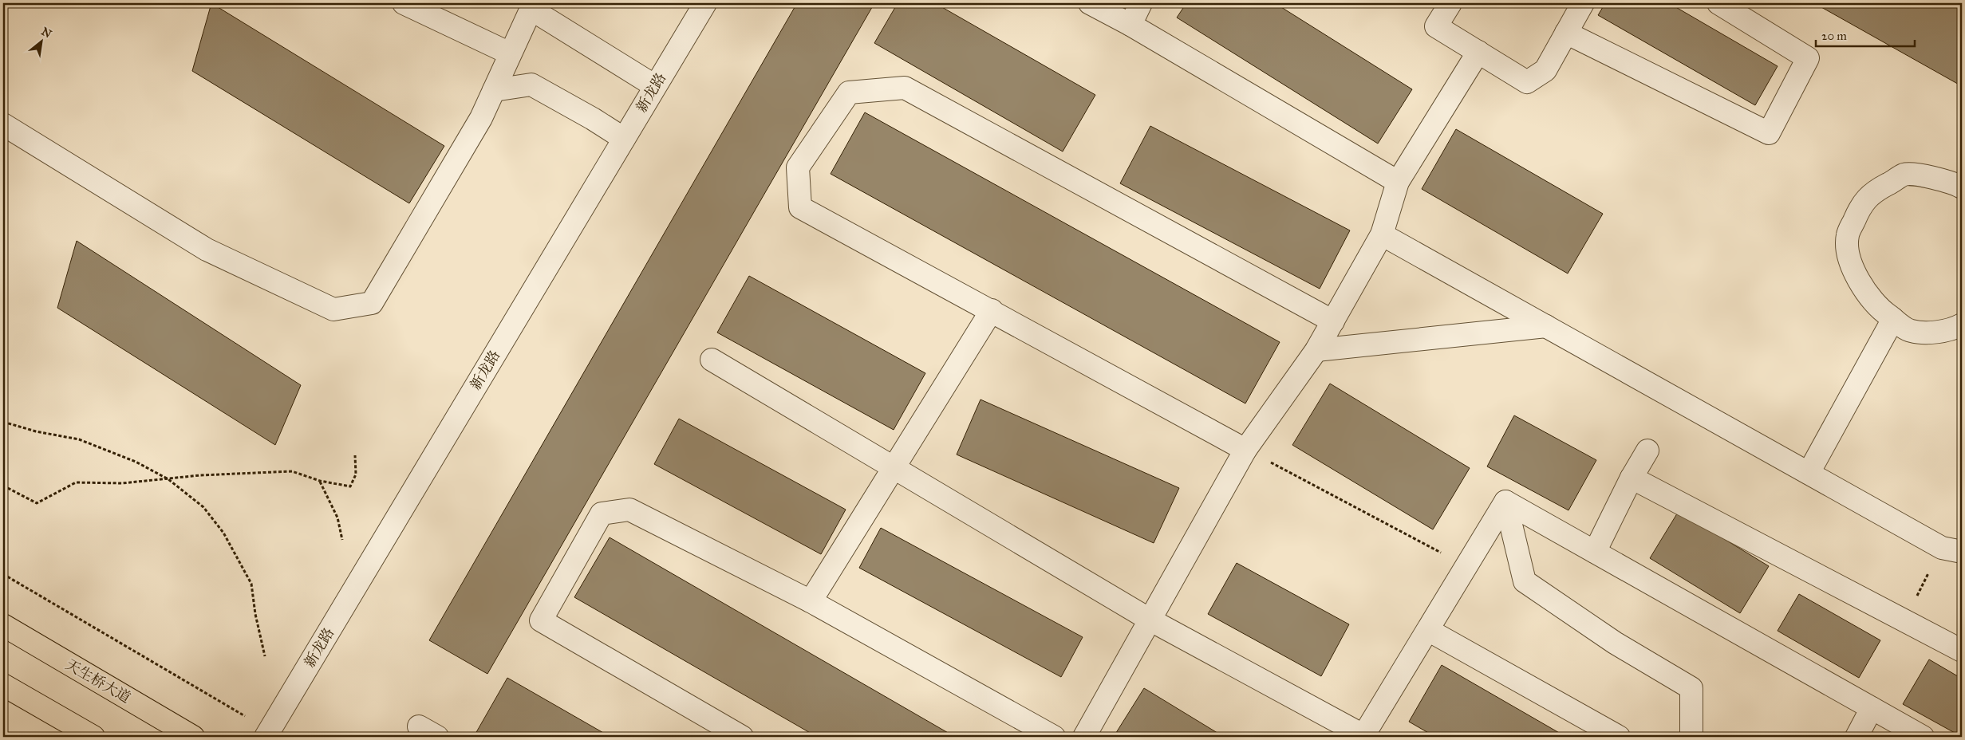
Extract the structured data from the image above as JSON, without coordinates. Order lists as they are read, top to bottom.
{
  "streets": {
    "main road": ["天生桥大道"],
    "street": ["新龙路"]
  },
  "scale_bar": "20 m",
  "north": "top right"
}
